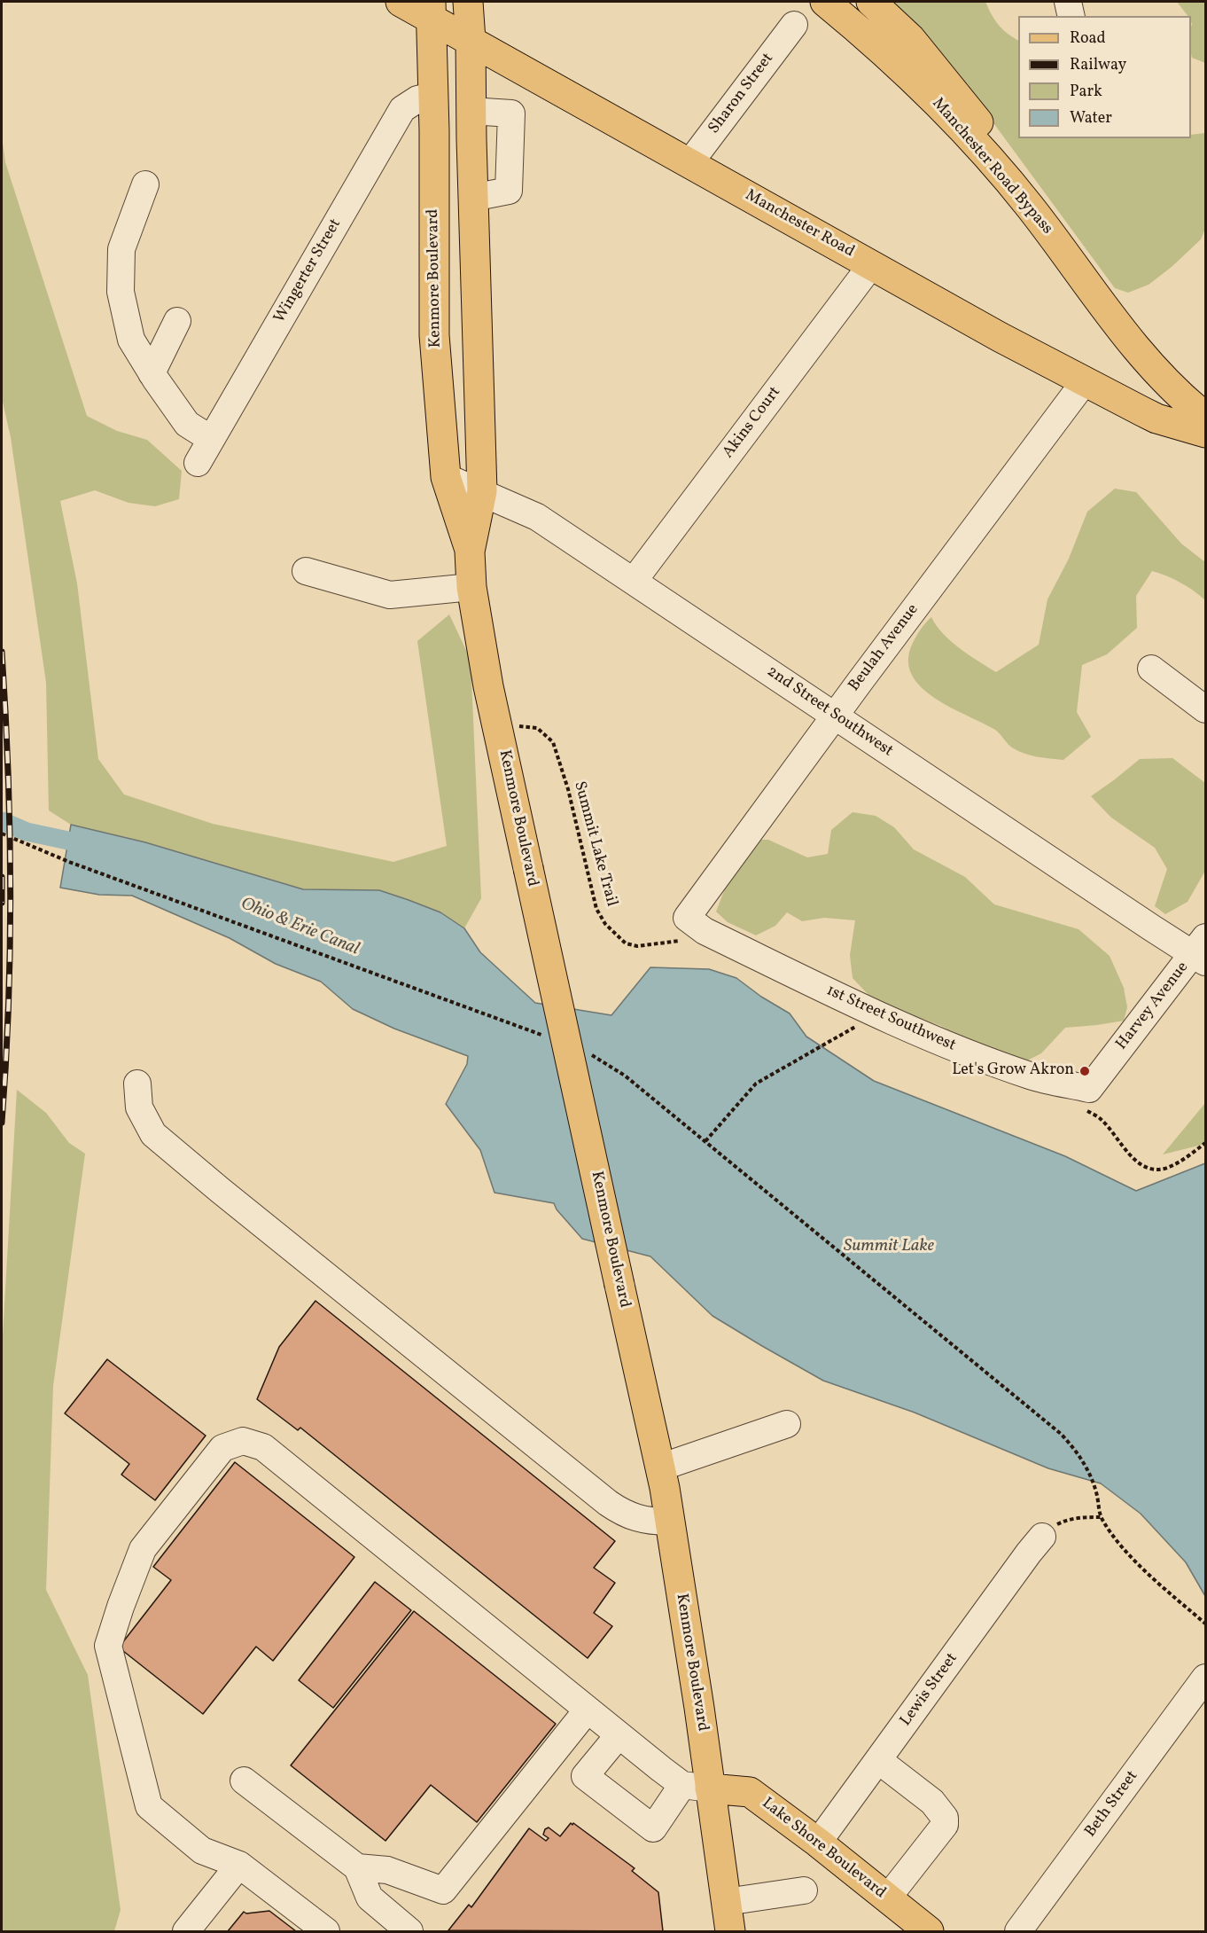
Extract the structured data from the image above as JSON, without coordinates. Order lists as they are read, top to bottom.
{
  "streets": {
    "main road": [
      "Manchester Road Bypass",
      "Manchester Road",
      "Kenmore Boulevard",
      "Lake Shore Boulevard"
    ],
    "street": [
      "Sharon Street",
      "Wingerter Street",
      "Akins Court",
      "Beulah Avenue",
      "2nd Street Southwest",
      "Harvey Avenue",
      "1st Street Southwest",
      "Lewis Street",
      "Beth Street"
    ],
    "path": ["Summit Lake Trail"]
  },
  "crossings": [
    ["Sharon Street", "Manchester Road"],
    ["Manchester Road", "Kenmore Boulevard"],
    ["Manchester Road", "Akins Court"],
    ["Manchester Road", "Beulah Avenue"],
    ["Wingerter Street", "Kenmore Boulevard"],
    ["Kenmore Boulevard", "2nd Street Southwest"],
    ["Kenmore Boulevard", "Summit Lake Trail"],
    ["Kenmore Boulevard", "Lake Shore Boulevard"],
    ["Akins Court", "2nd Street Southwest"],
    ["Beulah Avenue", "2nd Street Southwest"],
    ["Beulah Avenue", "Summit Lake Trail"],
    ["Beulah Avenue", "1st Street Southwest"],
    ["2nd Street Southwest", "Harvey Avenue"],
    ["Summit Lake Trail", "1st Street Southwest"],
    ["Harvey Avenue", "1st Street Southwest"],
    ["Lewis Street", "Lake Shore Boulevard"]
  ],
  "water": ["Ohio & Erie Canal", "Summit Lake"],
  "places": ["Let's Grow Akron"],
  "legend": [
    "Road",
    "Railway",
    "Park",
    "Water"
  ]
}
